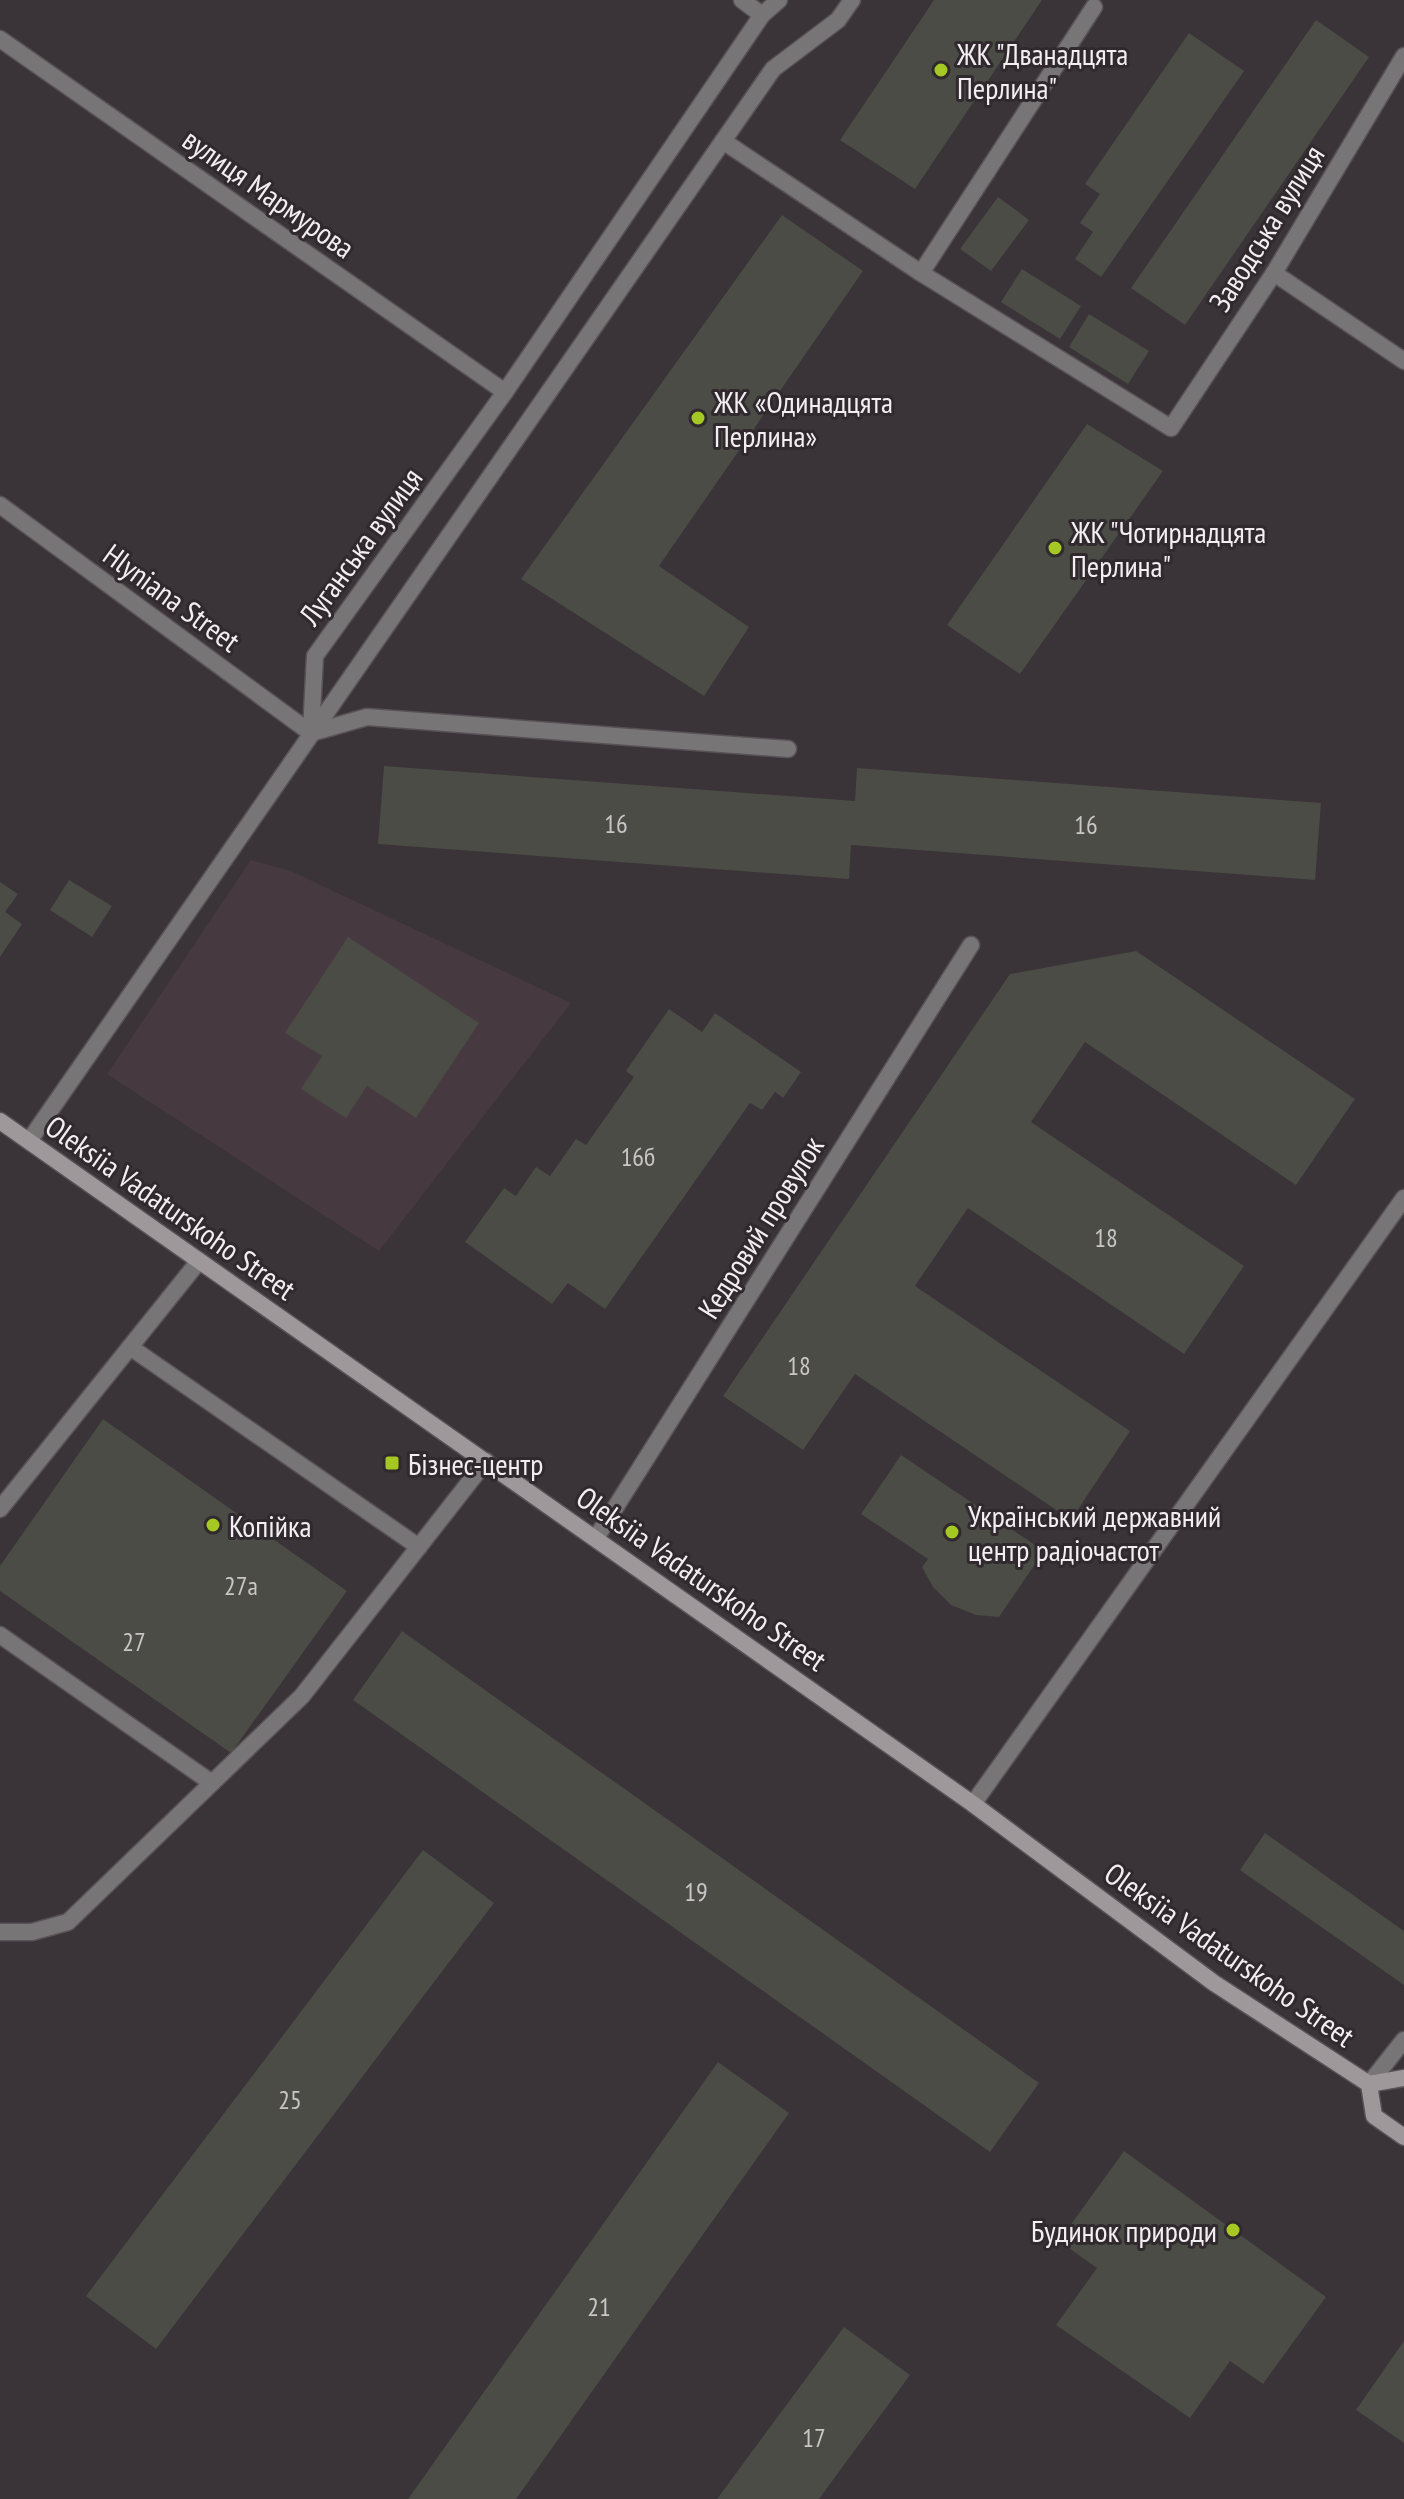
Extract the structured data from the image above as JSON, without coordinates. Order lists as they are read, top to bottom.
{
  "streets": {
    "main road": ["Oleksiia Vadaturskoho Street"],
    "street": [
      "вулиця Мармурова",
      "Заводська вулиця",
      "Луганська вулиця",
      "Hlyniana Street",
      "Кедровий провулок"
    ]
  },
  "crossings": [
    ["вулиця Мармурова", "Луганська вулиця"],
    ["Луганська вулиця", "Hlyniana Street"],
    ["Oleksiia Vadaturskoho Street", "Кедровий провулок"]
  ],
  "places": {
    "other": [
      "ЖК \"Дванадцята Перлина\"",
      "ЖК «Одинадцята Перлина»",
      "ЖК \"Чотирнадцята Перлина\"",
      "Копійка",
      "Український державний центр радіочастот",
      "Будинок природи"
    ],
    "transit": ["Бізнес-центр"]
  },
  "house_numbers": [
    "16",
    "16",
    "16б",
    "18",
    "18",
    "27а",
    "27",
    "19",
    "25",
    "21",
    "17"
  ]
}
